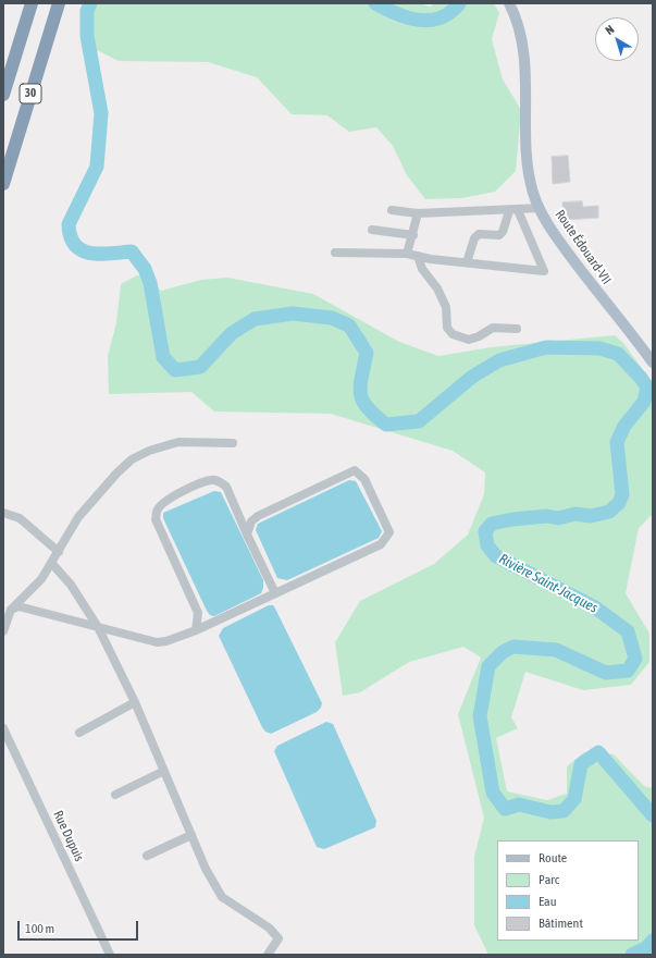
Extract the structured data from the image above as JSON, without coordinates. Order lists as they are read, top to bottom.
{
  "streets": {
    "highway": ["30"],
    "main road": ["Route Édouard-VII"],
    "street": ["Rue Dupuis"]
  },
  "water": ["Rivière Saint-Jacques"],
  "legend": [
    "Route",
    "Parc",
    "Eau",
    "Bâtiment"
  ],
  "scale_bar": "100 m",
  "north": "top left"
}
